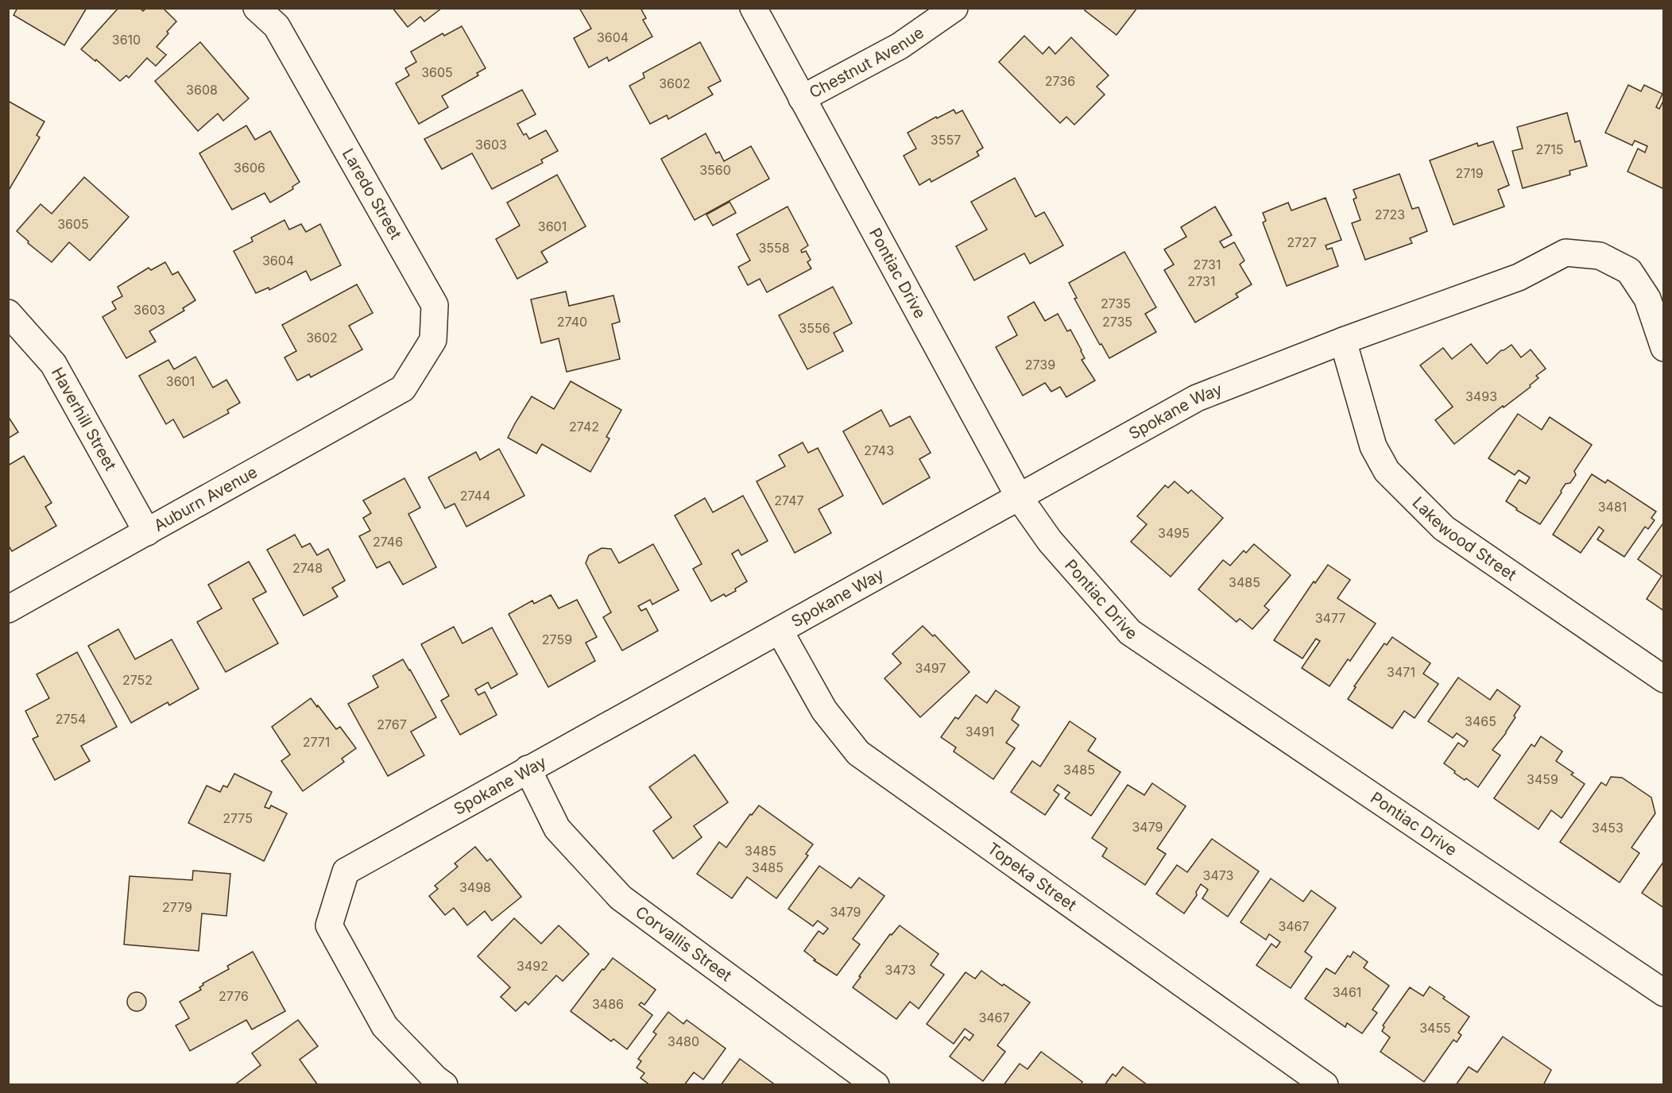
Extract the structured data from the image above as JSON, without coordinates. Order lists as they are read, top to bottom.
{
  "streets": {
    "street": [
      "Chestnut Avenue",
      "Laredo Street",
      "Pontiac Drive",
      "Spokane Way",
      "Haverhill Street",
      "Auburn Avenue",
      "Lakewood Street",
      "Topeka Street",
      "Corvallis Street"
    ]
  },
  "crossings": [
    ["Chestnut Avenue", "Pontiac Drive"],
    ["Laredo Street", "Auburn Avenue"],
    ["Pontiac Drive", "Spokane Way"],
    ["Spokane Way", "Lakewood Street"],
    ["Spokane Way", "Topeka Street"],
    ["Spokane Way", "Corvallis Street"],
    ["Haverhill Street", "Auburn Avenue"]
  ],
  "house_numbers": [
    "3604",
    "3610",
    "3605",
    "2736",
    "3602",
    "3608",
    "3557",
    "3603",
    "2715",
    "3606",
    "3560",
    "2719",
    "2723",
    "3605",
    "3601",
    "2727",
    "3558",
    "3604",
    "2731",
    "2731",
    "2735",
    "3603",
    "2740",
    "2735",
    "3556",
    "3602",
    "2739",
    "3601",
    "3493",
    "2742",
    "2743",
    "2744",
    "2747",
    "3481",
    "3495",
    "2746",
    "2748",
    "3485",
    "3477",
    "2759",
    "3497",
    "3471",
    "2752",
    "2754",
    "3465",
    "2767",
    "3491",
    "2771",
    "3485",
    "3459",
    "2775",
    "3479",
    "3453",
    "3485",
    "3485",
    "3473",
    "3498",
    "2779",
    "3479",
    "3467",
    "3492",
    "3473",
    "3461",
    "2776",
    "3486",
    "3467",
    "3455",
    "3480"
  ]
}
